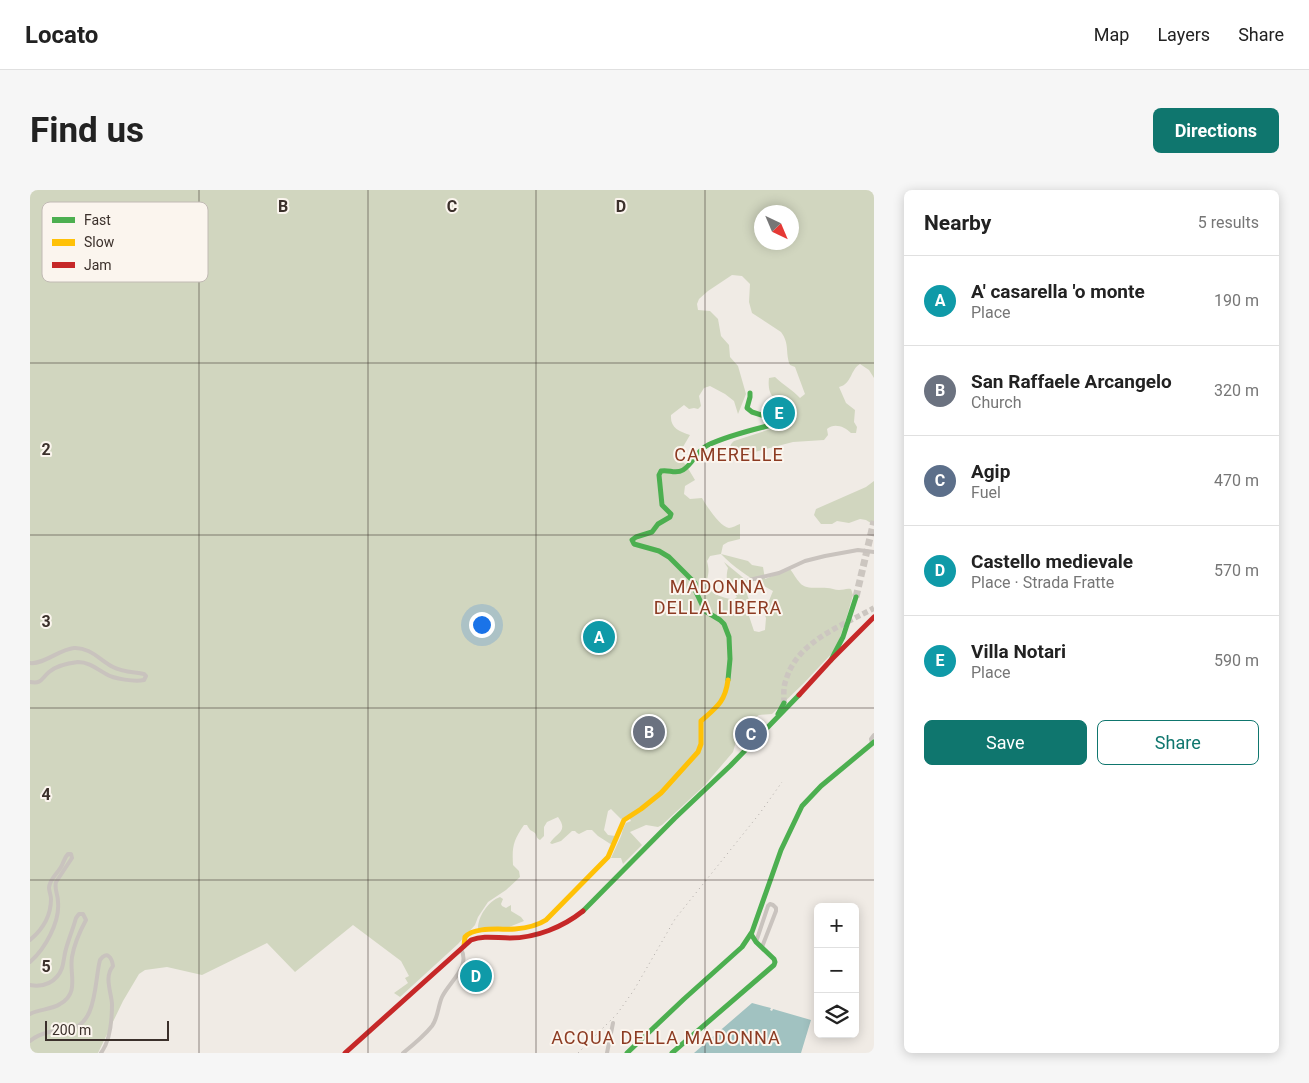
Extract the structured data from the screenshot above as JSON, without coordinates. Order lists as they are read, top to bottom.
{
  "districts": ["CAMERELLE", "MADONNA DELLA LIBERA", "ACQUA DELLA MADONNA"],
  "legend": ["Fast", "Slow", "Jam"],
  "scale_bar": "200 m",
  "north": "bottom right",
  "page": {
    "header": "Locato",
    "nav": ["Map", "Layers", "Share"],
    "buttons": [
      "Directions",
      ["Save", "Share"]
    ],
    "title": "Find us",
    "heading": ["Nearby", "5 results"],
    "list": [
      {
        "mark": "A",
        "name": "A' casarella 'o monte",
        "note": "Place",
        "value": "190 m"
      },
      {
        "mark": "B",
        "name": "San Raffaele Arcangelo",
        "note": "Church",
        "value": "320 m"
      },
      {
        "mark": "C",
        "name": "Agip",
        "note": "Fuel",
        "value": "470 m"
      },
      {
        "mark": "D",
        "name": "Castello medievale",
        "note": "Place · Strada Fratte",
        "value": "570 m"
      },
      {
        "mark": "E",
        "name": "Villa Notari",
        "note": "Place",
        "value": "590 m"
      }
    ],
    "pins": [
      "E",
      "A",
      "B",
      "C",
      "D"
    ],
    "map_buttons": ["+", "−"],
    "scale": "200 m"
  },
  "grid": {
    "columns": ["B", "C", "D"],
    "rows": [
      "2",
      "3",
      "4",
      "5"
    ]
  }
}
